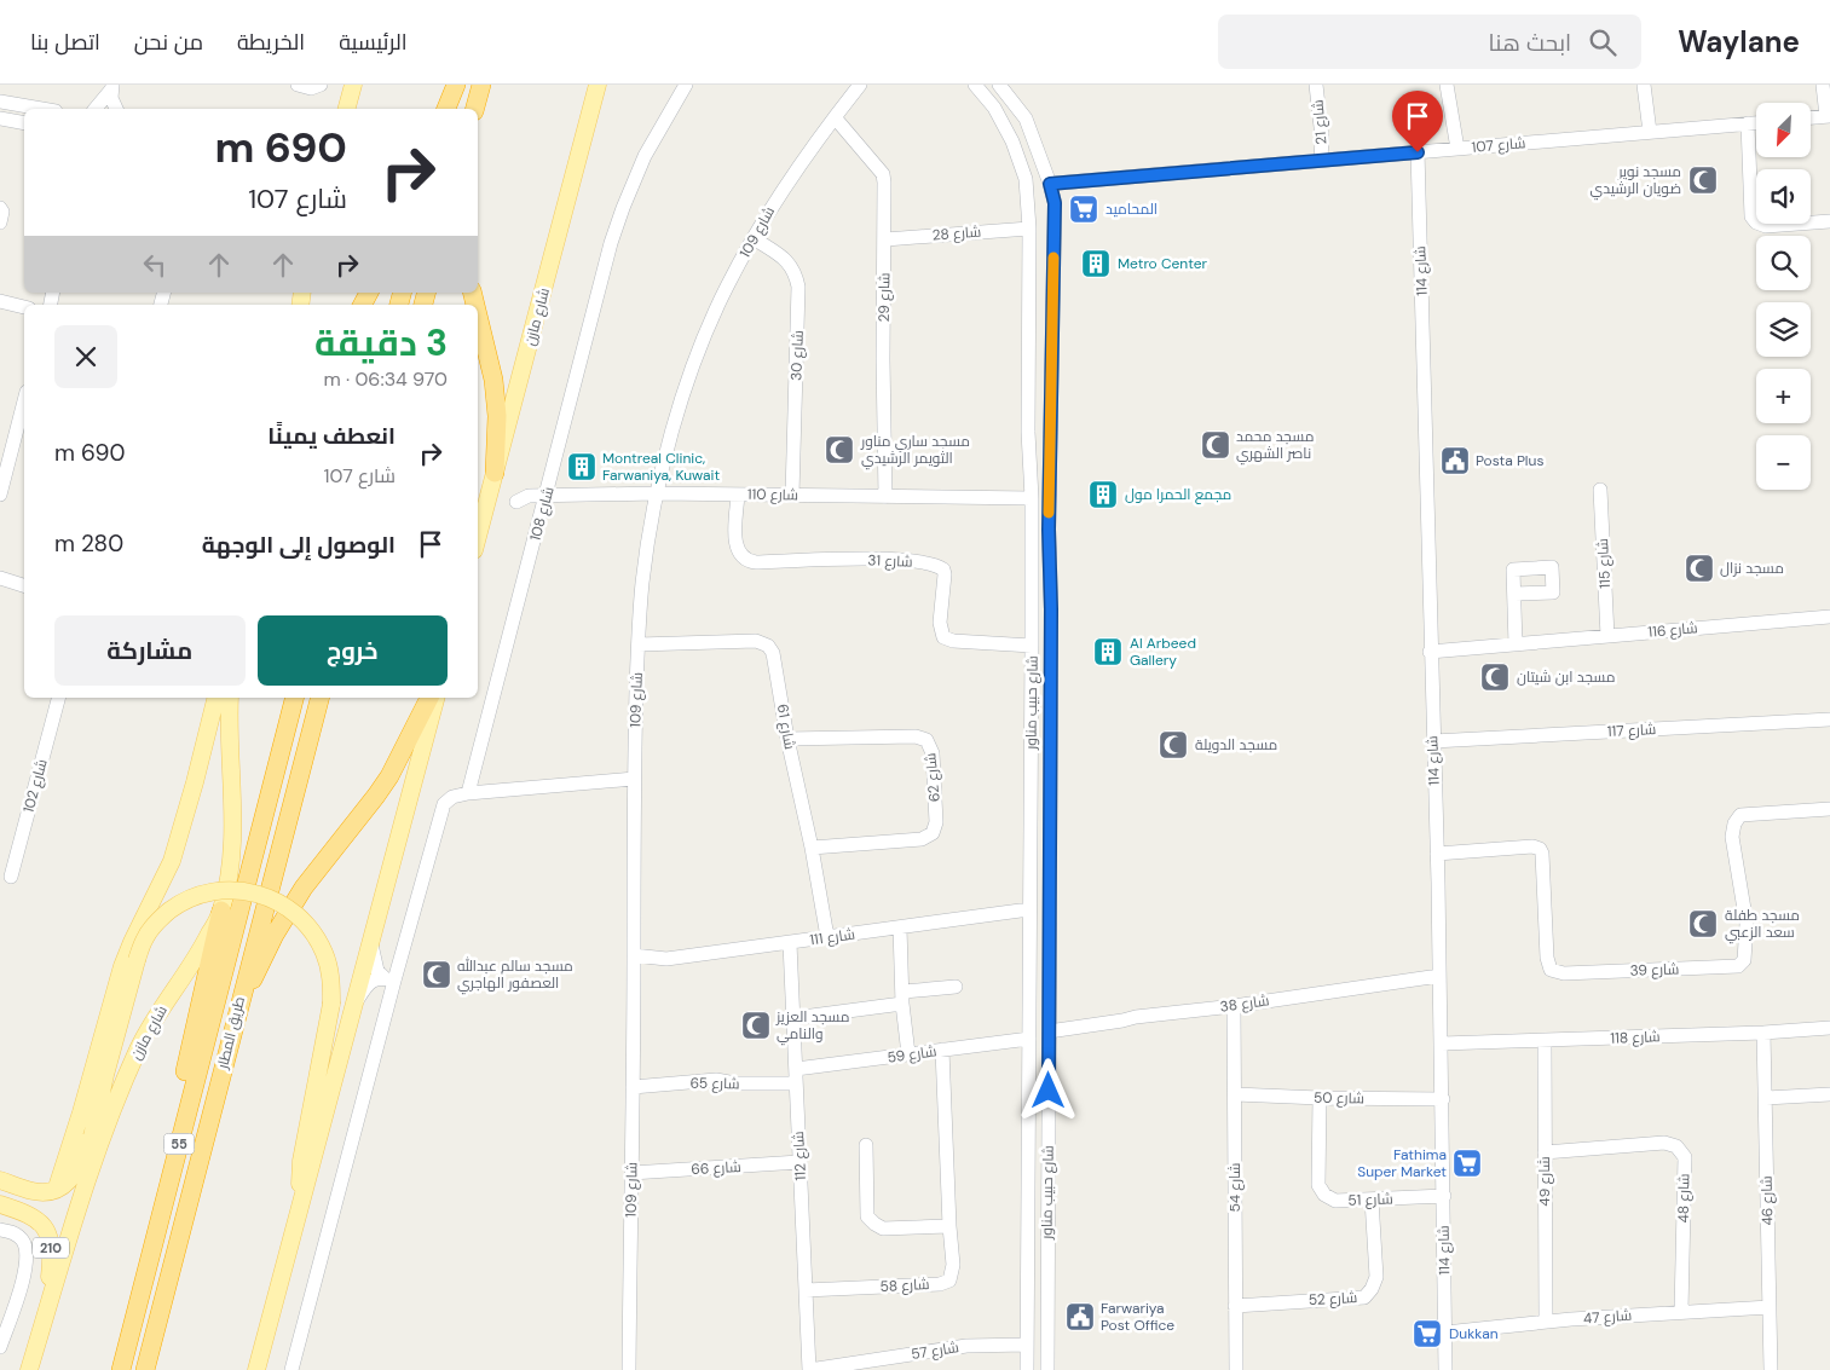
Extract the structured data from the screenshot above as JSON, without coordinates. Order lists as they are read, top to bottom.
{
  "streets": {
    "highway": ["طريق المطار", "55"],
    "main road": ["شارع مازن", "210"],
    "street": [
      "شارع 21",
      "شارع 107",
      "شارع 109",
      "شارع 28",
      "شارع 114",
      "شارع 29",
      "شارع 30",
      "شارع 110",
      "شارع 108",
      "شارع 31",
      "شارع 115",
      "شارع 116",
      "شارع حبيب مناور",
      "شارع 61",
      "شارع 117",
      "شارع 62",
      "شارع 102",
      "شارع 111",
      "شارع 39",
      "شارع 38",
      "شارع 118",
      "شارع 59",
      "شارع 65",
      "شارع 50",
      "شارع 112",
      "شارع 66",
      "شارع 49",
      "شارع 54",
      "شارع 48",
      "شارع 51",
      "شارع 46",
      "شارع 58",
      "شارع 52",
      "شارع 47",
      "شارع 57"
    ]
  },
  "crossings": [
    ["شارع 21", "شارع 107"],
    ["شارع 107", "شارع 114"],
    ["شارع 107", "شارع حبيب مناور"],
    ["شارع 109", "شارع 29"],
    ["شارع 109", "شارع 30"],
    ["شارع 109", "شارع 110"],
    ["شارع 109", "شارع 61"],
    ["شارع 109", "شارع 111"],
    ["شارع 109", "شارع 65"],
    ["شارع 109", "شارع 66"],
    ["شارع 28", "شارع 29"],
    ["شارع 28", "شارع حبيب مناور"],
    ["شارع 114", "شارع 116"],
    ["شارع 114", "شارع 117"],
    ["شارع 114", "شارع 39"],
    ["شارع 114", "شارع 38"],
    ["شارع 114", "شارع 118"],
    ["شارع 114", "شارع 50"],
    ["شارع 114", "شارع 51"],
    ["شارع 114", "شارع 47"],
    ["شارع 29", "شارع 110"],
    ["شارع مازن", "210"],
    ["شارع 30", "شارع 110"],
    ["شارع 110", "شارع 108"],
    ["شارع 110", "شارع 31"],
    ["شارع 110", "شارع حبيب مناور"],
    ["شارع 31", "شارع حبيب مناور"],
    ["شارع 115", "شارع 116"],
    ["شارع حبيب مناور", "شارع 111"],
    ["شارع حبيب مناور", "شارع 38"],
    ["شارع حبيب مناور", "شارع 59"],
    ["شارع حبيب مناور", "شارع 57"],
    ["شارع 61", "شارع 62"],
    ["شارع 61", "شارع 111"],
    ["شارع 111", "شارع 112"],
    ["شارع 38", "شارع 54"],
    ["شارع 118", "شارع 49"],
    ["شارع 118", "شارع 46"],
    ["شارع 59", "شارع 65"],
    ["شارع 59", "شارع 112"],
    ["شارع 59", "شارع 58"],
    ["شارع 65", "شارع 112"],
    ["شارع 50", "شارع 54"],
    ["شارع 50", "شارع 51"],
    ["شارع 112", "شارع 66"],
    ["شارع 112", "شارع 58"],
    ["شارع 112", "شارع 57"],
    ["شارع 49", "شارع 48"],
    ["شارع 49", "شارع 47"],
    ["شارع 54", "شارع 52"],
    ["شارع 48", "شارع 47"],
    ["شارع 51", "شارع 52"],
    ["شارع 46", "شارع 47"]
  ],
  "places": {
    "mosque": [
      "مسجد نوير ضويان الرشيدي",
      "مسجد محمد ناصر الشهري",
      "مسجد ساري مناور الثويمر الرشيدي",
      "مسجد نزال",
      "مسجد ابن شيتان",
      "مسجد الدويلة",
      "مسجد طفلة سعد الزعبي",
      "مسجد سالم عبدالله العصفور الهاجري",
      "مسجد العزيز والنامي"
    ],
    "supermarket": ["المحاميد", "Fathima Super Market", "Dukkan"],
    "building": [
      "Metro Center",
      "Montreal Clinic, Farwaniya, Kuwait",
      "مجمع الحمرا مول",
      "Al Arbeed Gallery"
    ],
    "public building": ["Posta Plus", "Farwariya Post Office"]
  },
  "north": "bottom left",
  "page": {
    "header": "Waylane",
    "search": "ابحث هنا",
    "nav": [
      "الرئيسية",
      "الخريطة",
      "من نحن",
      "اتصل بنا"
    ],
    "map_buttons": ["+", "−"],
    "turn": ["690 m", "شارع 107"],
    "heading": ["3 دقيقة", "970 m · 06:34"],
    "list": [
      {
        "name": "انعطف يمينًا",
        "note": "شارع 107",
        "value": "690 m"
      },
      {
        "name": "الوصول إلى الوجهة",
        "value": "280 m"
      }
    ],
    "buttons": ["خروج", "مشاركة"]
  }
}
